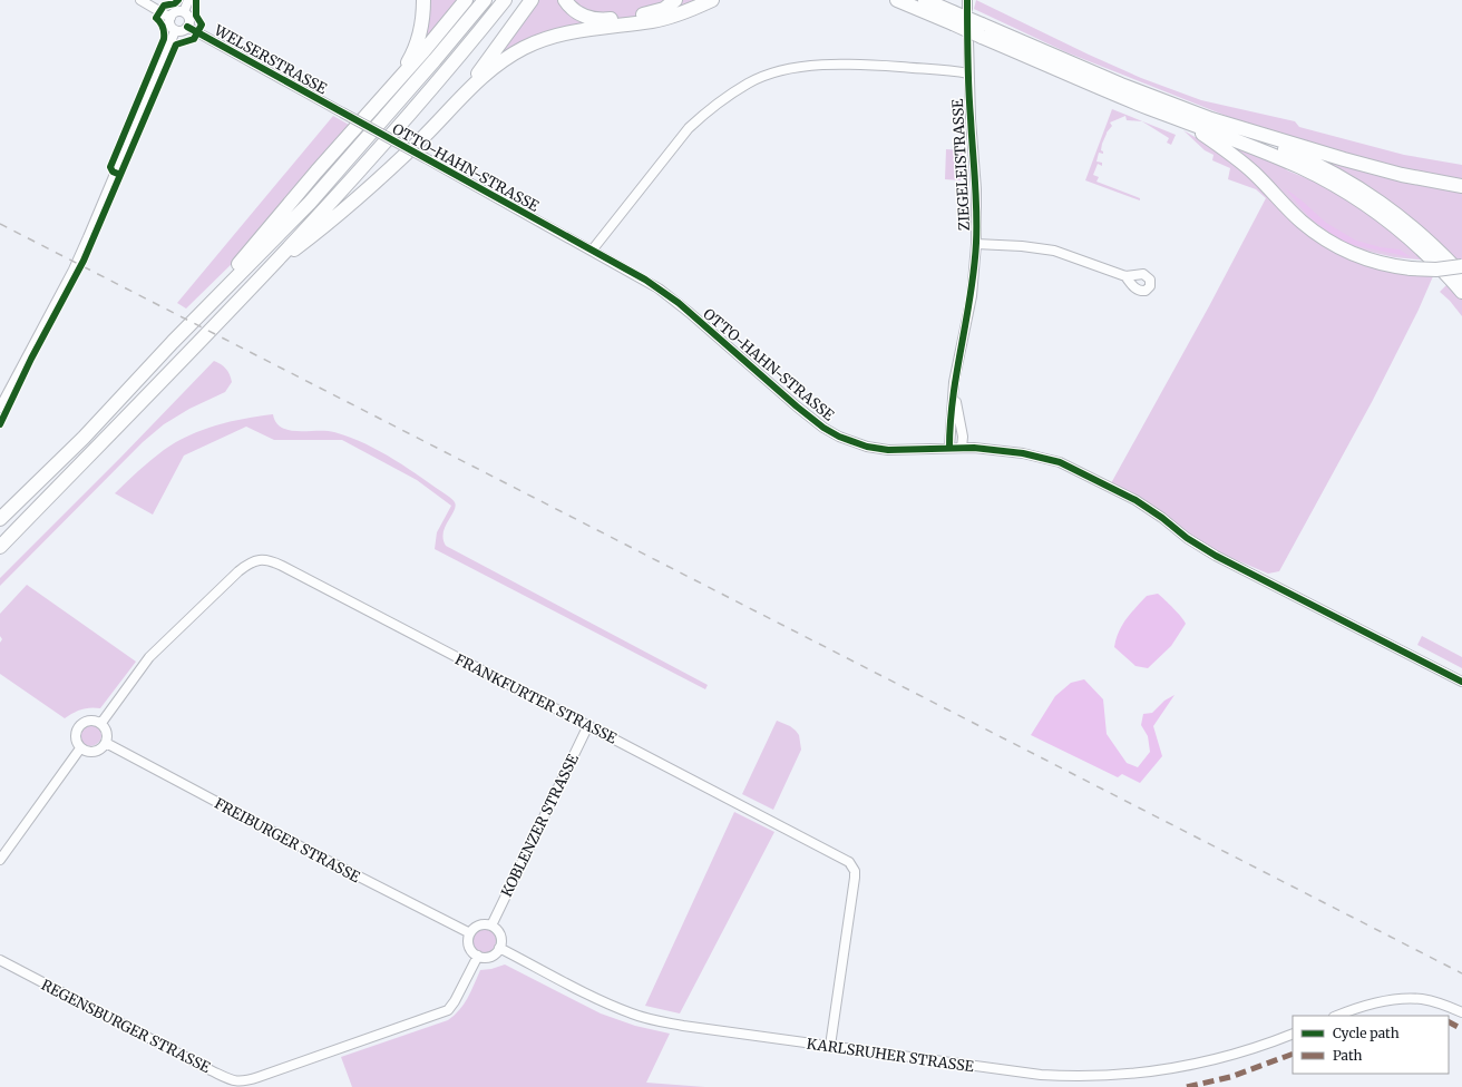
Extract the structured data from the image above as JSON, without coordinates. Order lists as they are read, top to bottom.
{
  "streets": {
    "street": [
      "WELSERSTRASSE",
      "ZIEGELEISTRASSE",
      "OTTO-HAHN-STRASSE",
      "FRANKFURTER STRASSE",
      "KOBLENZER STRASSE",
      "FREIBURGER STRASSE",
      "REGENSBURGER STRASSE",
      "KARLSRUHER STRASSE"
    ]
  },
  "crossings": [
    ["WELSERSTRASSE", "OTTO-HAHN-STRASSE"],
    ["ZIEGELEISTRASSE", "OTTO-HAHN-STRASSE"],
    ["FRANKFURTER STRASSE", "KOBLENZER STRASSE"],
    ["FRANKFURTER STRASSE", "FREIBURGER STRASSE"],
    ["FRANKFURTER STRASSE", "KARLSRUHER STRASSE"],
    ["KOBLENZER STRASSE", "FREIBURGER STRASSE"],
    ["KOBLENZER STRASSE", "REGENSBURGER STRASSE"],
    ["KOBLENZER STRASSE", "KARLSRUHER STRASSE"],
    ["FREIBURGER STRASSE", "REGENSBURGER STRASSE"],
    ["FREIBURGER STRASSE", "KARLSRUHER STRASSE"],
    ["REGENSBURGER STRASSE", "KARLSRUHER STRASSE"]
  ],
  "legend": ["Cycle path", "Path"]
}
